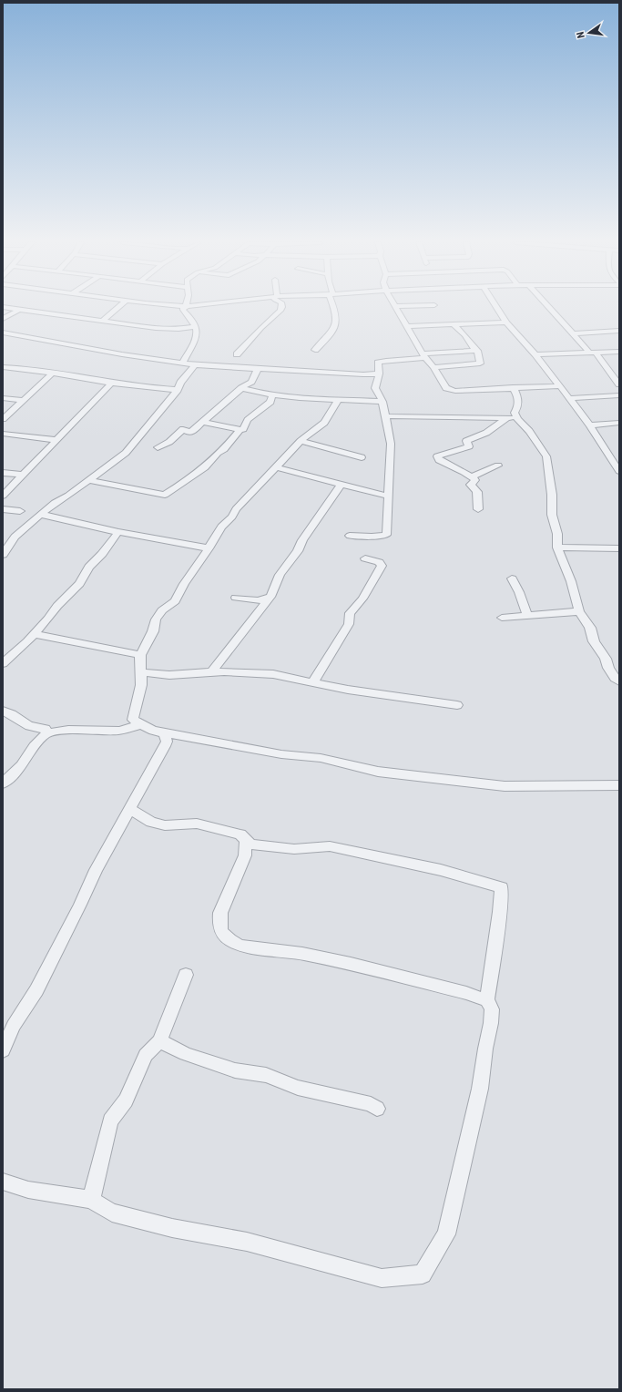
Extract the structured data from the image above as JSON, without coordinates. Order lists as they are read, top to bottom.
{
  "north": "left"
}
